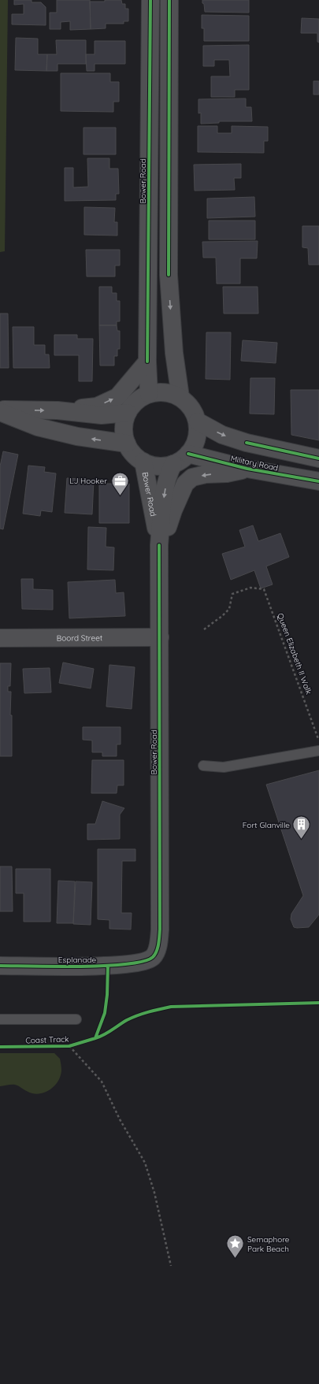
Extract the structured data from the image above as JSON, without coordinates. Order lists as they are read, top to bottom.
{
  "streets": {
    "main road": [
      "Bower Road",
      "Military Road",
      "Boord Street",
      "Esplanade"
    ],
    "path": ["Queen Elizabeth II Walk"],
    "cycle path": ["Coast Track"]
  },
  "crossings": [
    ["Bower Road", "Military Road"],
    ["Bower Road", "Boord Street"],
    ["Bower Road", "Esplanade"]
  ],
  "places": {
    "office": ["LJ Hooker"],
    "building": ["Fort Glanville"],
    "place": ["Semaphore Park Beach"]
  }
}
